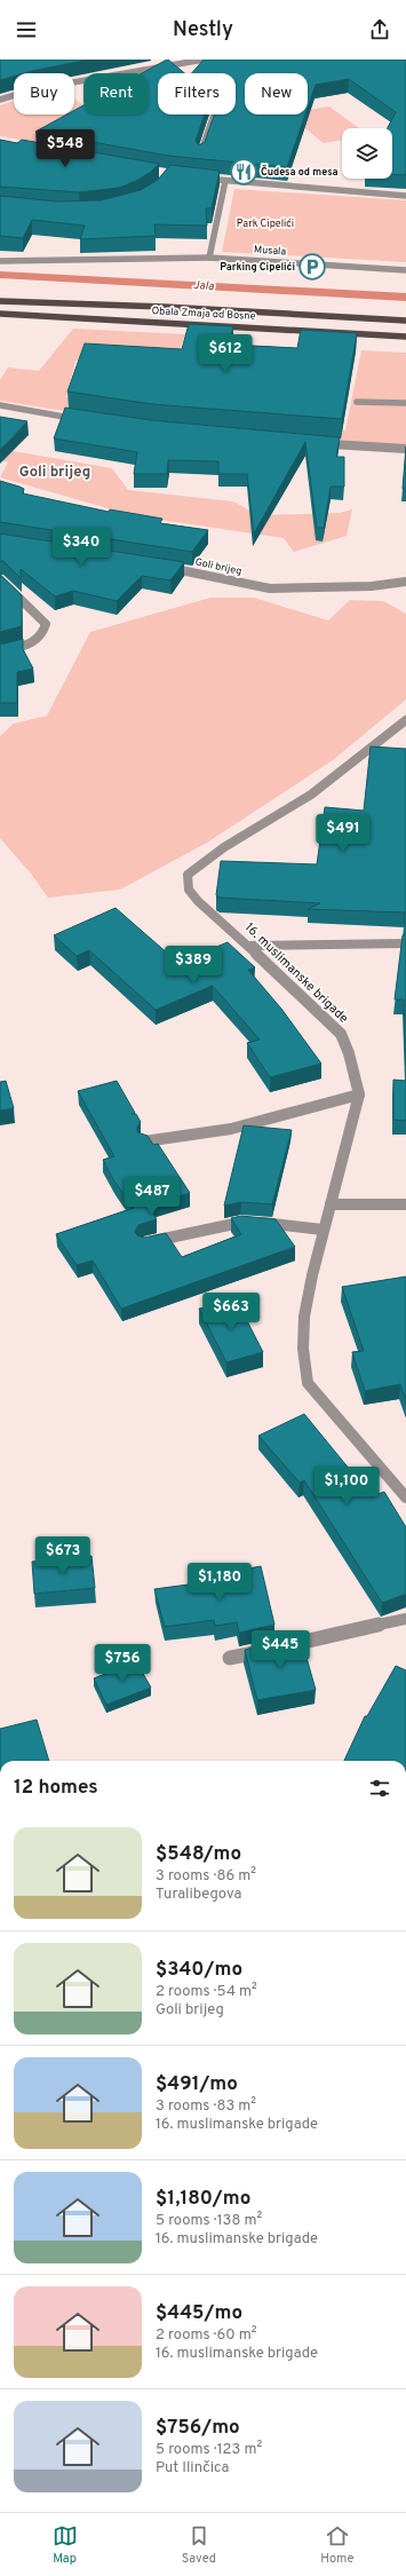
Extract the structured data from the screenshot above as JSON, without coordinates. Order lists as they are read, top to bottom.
{
  "streets": {
    "main road": ["Obala Zmaja od Bosne"],
    "street": ["Musala", "Goli brijeg", "16. muslimanske brigade"]
  },
  "districts": ["Goli brijeg"],
  "water": ["Jala"],
  "parks": ["Park Cipelići"],
  "places": {
    "restaurant": ["Čudesa od mesa"],
    "parking": ["Parking Cipelići"]
  },
  "page": {
    "header": "Nestly",
    "chip": [
      "Buy",
      "Rent",
      "Filters",
      "New"
    ],
    "price": [
      "$548",
      "$612",
      "$340",
      "$491",
      "$389",
      "$487",
      "$663",
      "$1,100",
      "$673",
      "$1,180",
      "$445",
      "$756"
    ],
    "heading": "12 homes",
    "list": [
      {
        "name": "$548/mo",
        "note": "3 rooms · 86 m² · Turalibegova"
      },
      {
        "name": "$340/mo",
        "note": "2 rooms · 54 m² · Goli brijeg"
      },
      {
        "name": "$491/mo",
        "note": "3 rooms · 83 m² · 16. muslimanske brigade"
      },
      {
        "name": "$1,180/mo",
        "note": "5 rooms · 138 m² · 16. muslimanske brigade"
      },
      {
        "name": "$445/mo",
        "note": "2 rooms · 60 m² · 16. muslimanske brigade"
      },
      {
        "name": "$756/mo",
        "note": "5 rooms · 123 m² · Put Ilinčica"
      }
    ],
    "tabs": ["Map", "Saved", "Home"]
  }
}
